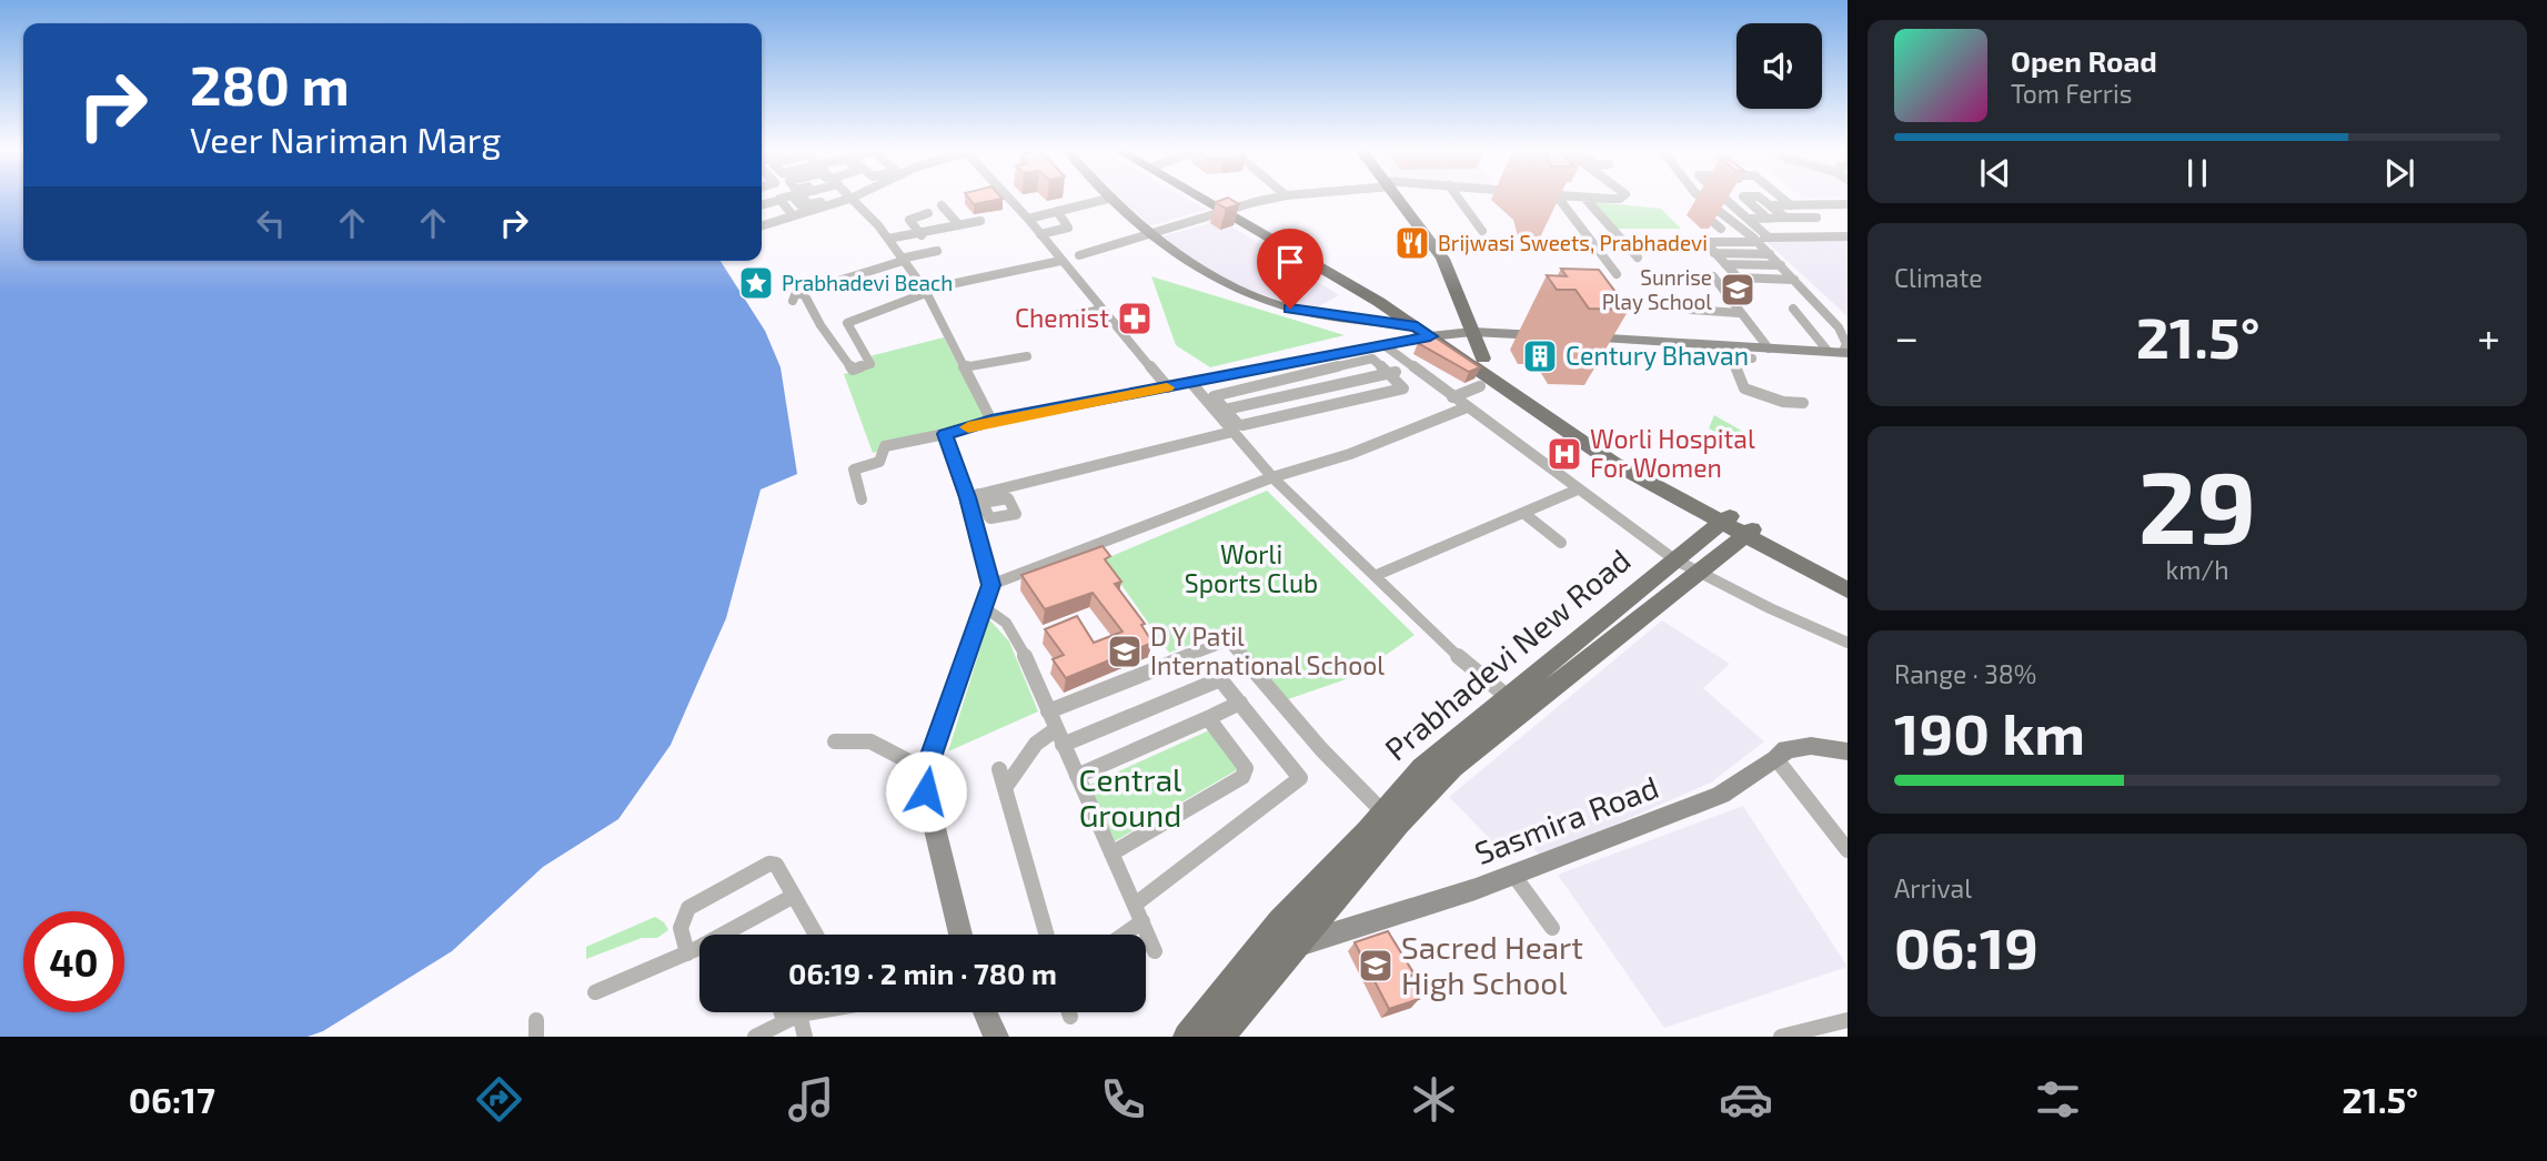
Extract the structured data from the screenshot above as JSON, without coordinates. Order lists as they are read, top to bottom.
{
  "streets": {
    "main road": ["Prabhadevi New Road"],
    "street": ["Sasmira Road"]
  },
  "crossings": [
    ["Prabhadevi New Road", "Sasmira Road"]
  ],
  "parks": ["Worli Sports Club", "Central Ground"],
  "places": {
    "restaurant": ["Brijwasi Sweets, Prabhadevi"],
    "place": ["Prabhadevi Beach"],
    "school or university": ["Sunrise Play School", "D Y Patil International School", "Sacred Heart High School"],
    "pharmacy": ["Chemist"],
    "building": ["Century Bhavan"],
    "hospital": ["Worli Hospital For Women"]
  },
  "page": {
    "turn": ["280 m", "Veer Nariman Marg"],
    "song": ["Open Road", "Tom Ferris"],
    "tile": [
      "Climate",
      ["29", "km/h"],
      ["Range · 38%", "190 km"],
      ["Arrival", "06:19"]
    ],
    "heat": ["−", "21.5°", "+"],
    "limit": "40",
    "trip": "06:19 · 2 min · 780 m",
    "tabs": ["06:17", "21.5°"]
  }
}
